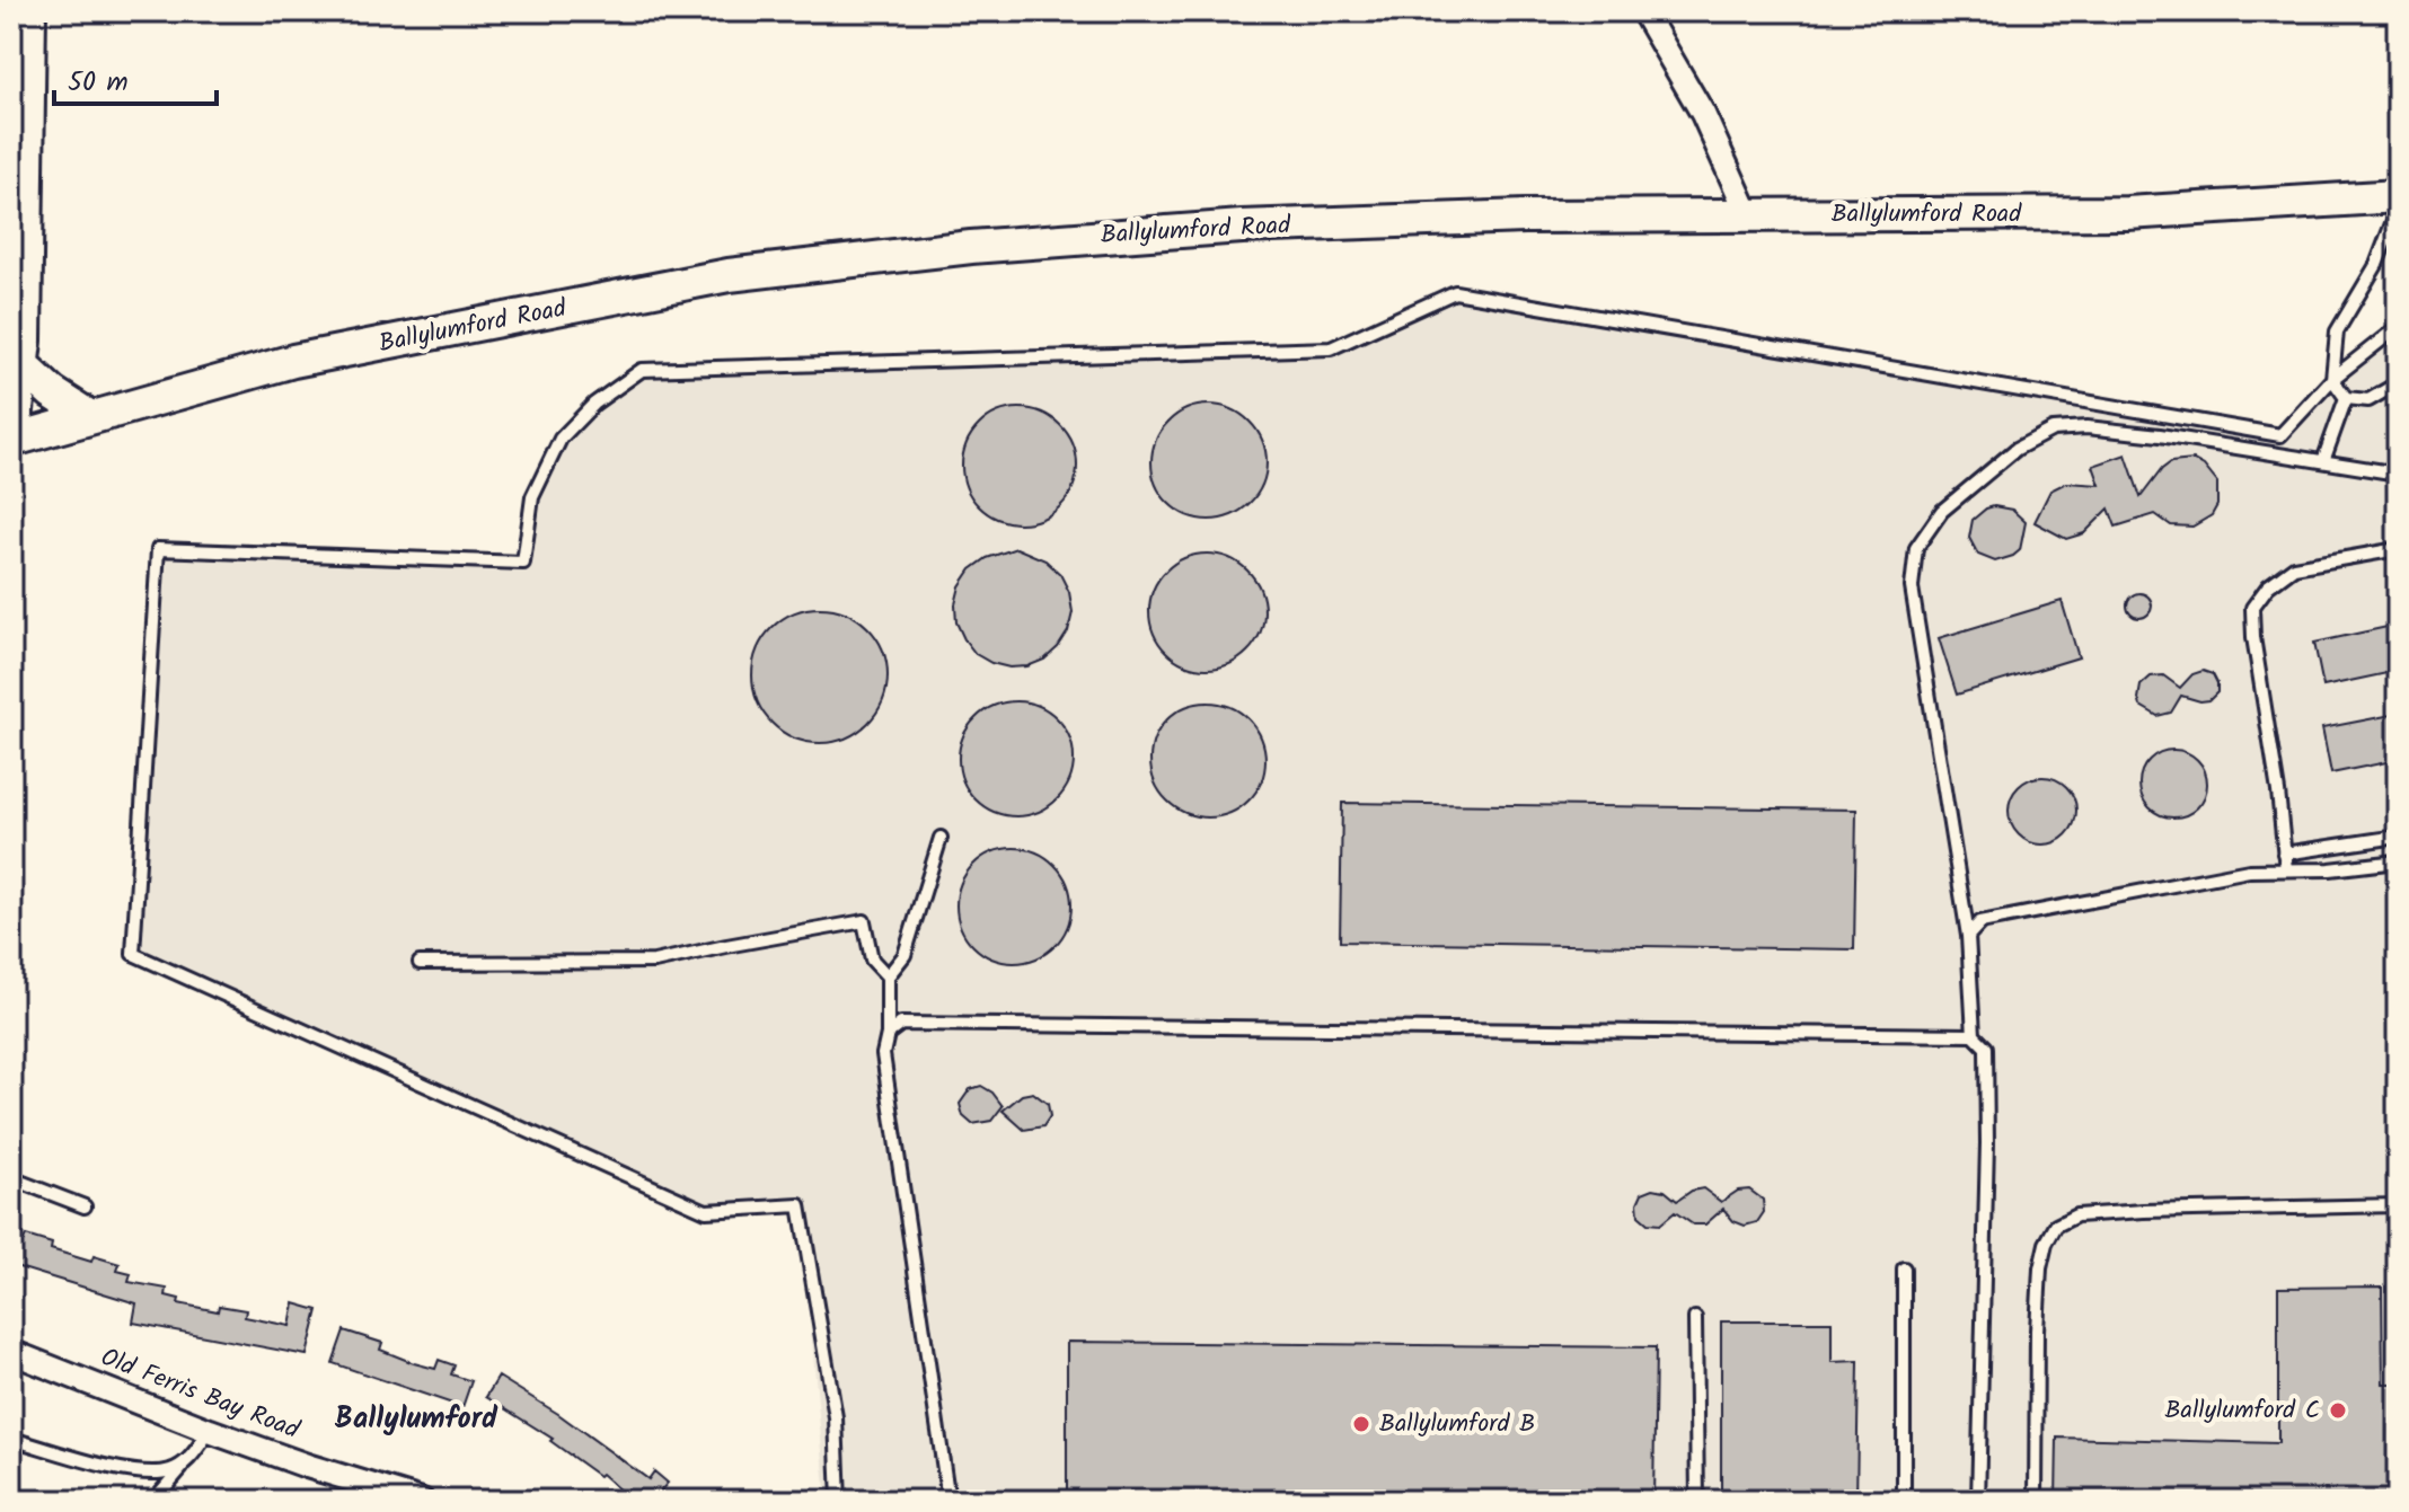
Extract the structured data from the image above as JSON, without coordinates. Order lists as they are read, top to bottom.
{
  "streets": {
    "main road": ["Ballylumford Road"],
    "street": ["Old Ferris Bay Road"]
  },
  "districts": ["Ballylumford"],
  "places": ["Ballylumford C", "Ballylumford B"],
  "scale_bar": "50 m"
}
